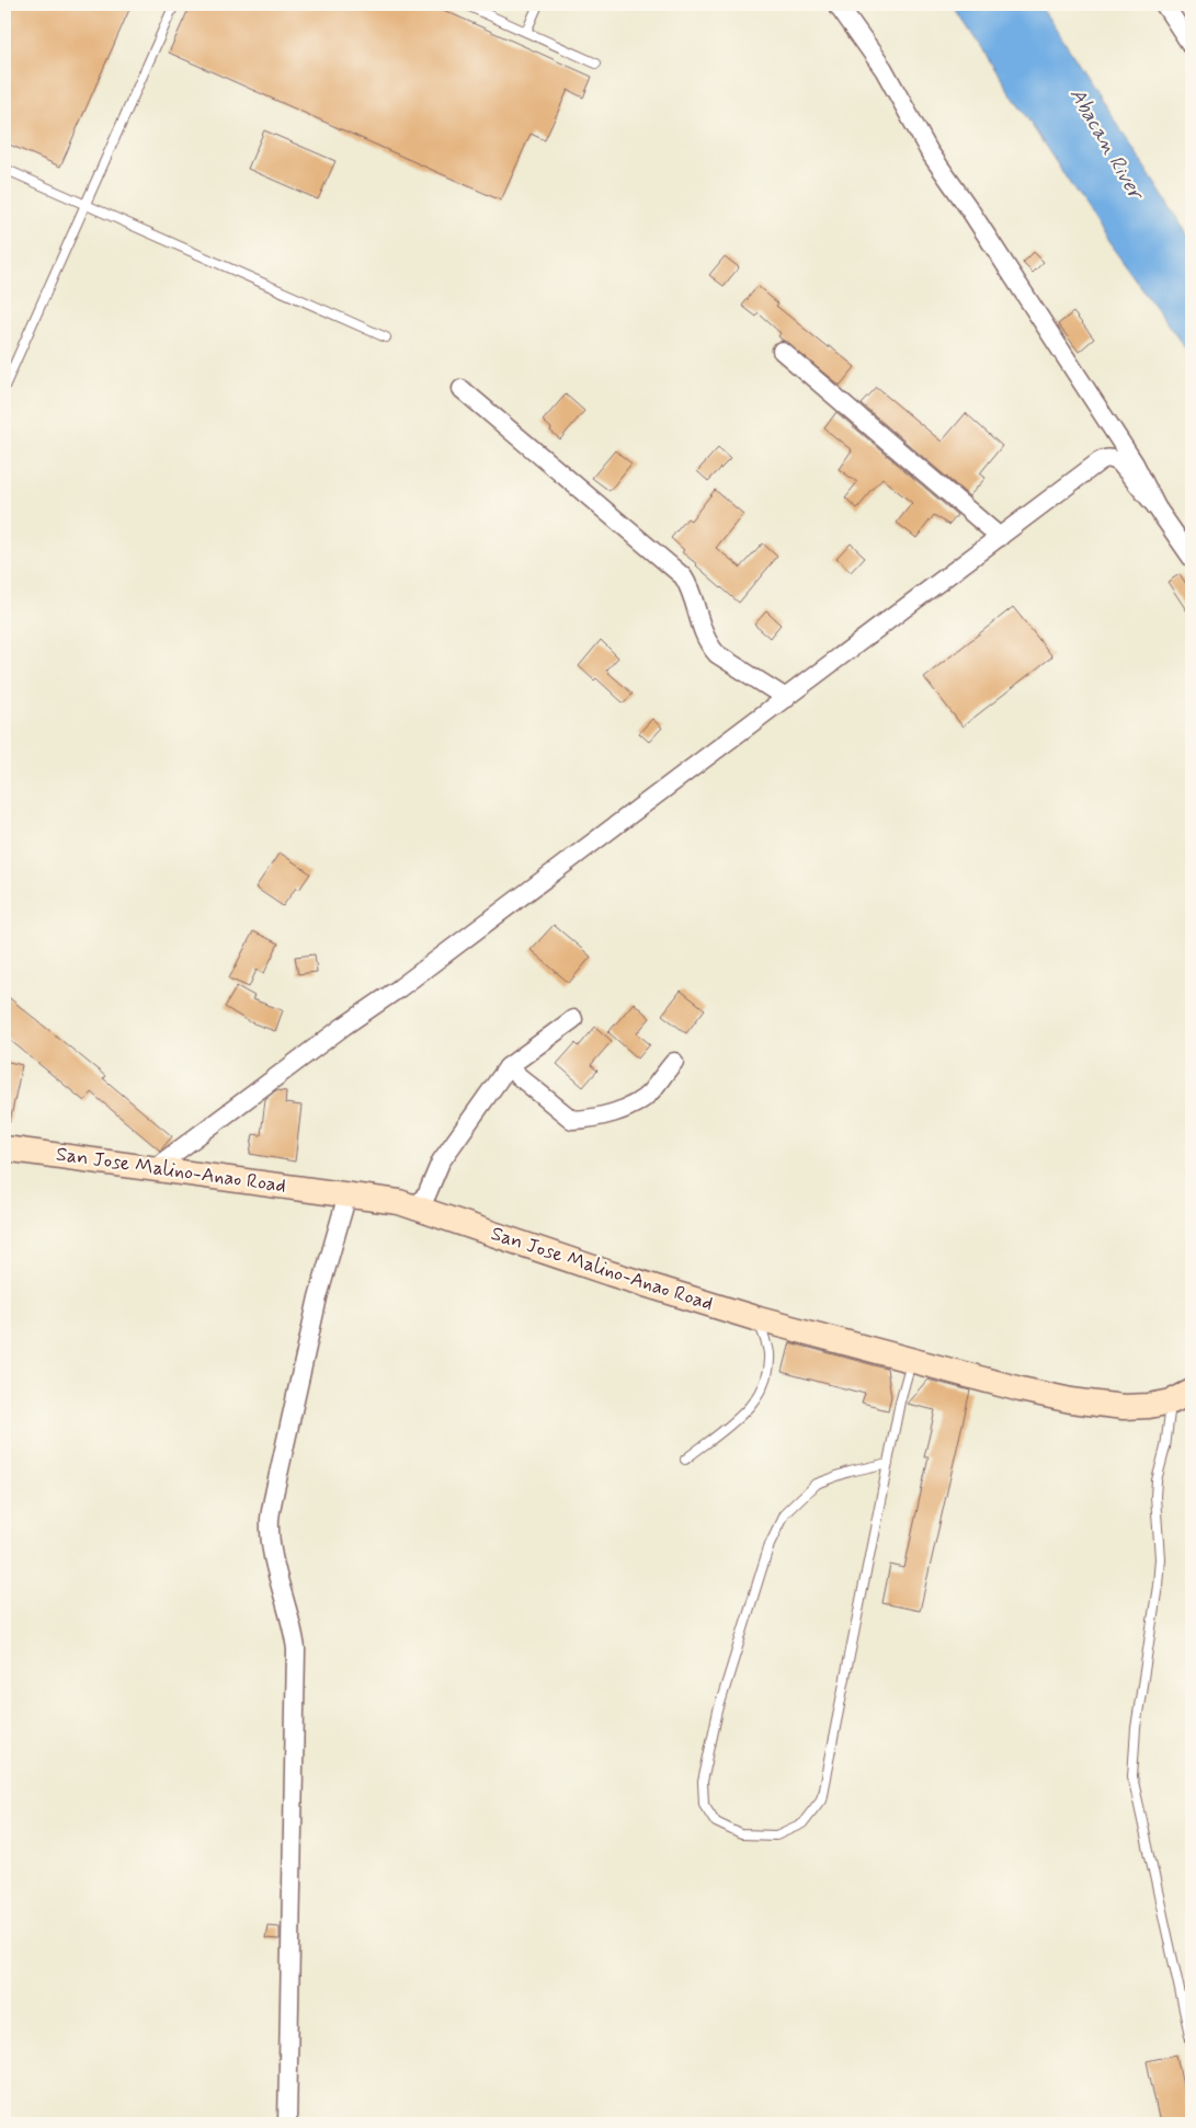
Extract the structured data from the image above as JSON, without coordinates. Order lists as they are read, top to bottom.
{
  "streets": {
    "main road": ["San Jose Malino-Anao Road"]
  },
  "water": ["Abacan River"]
}
